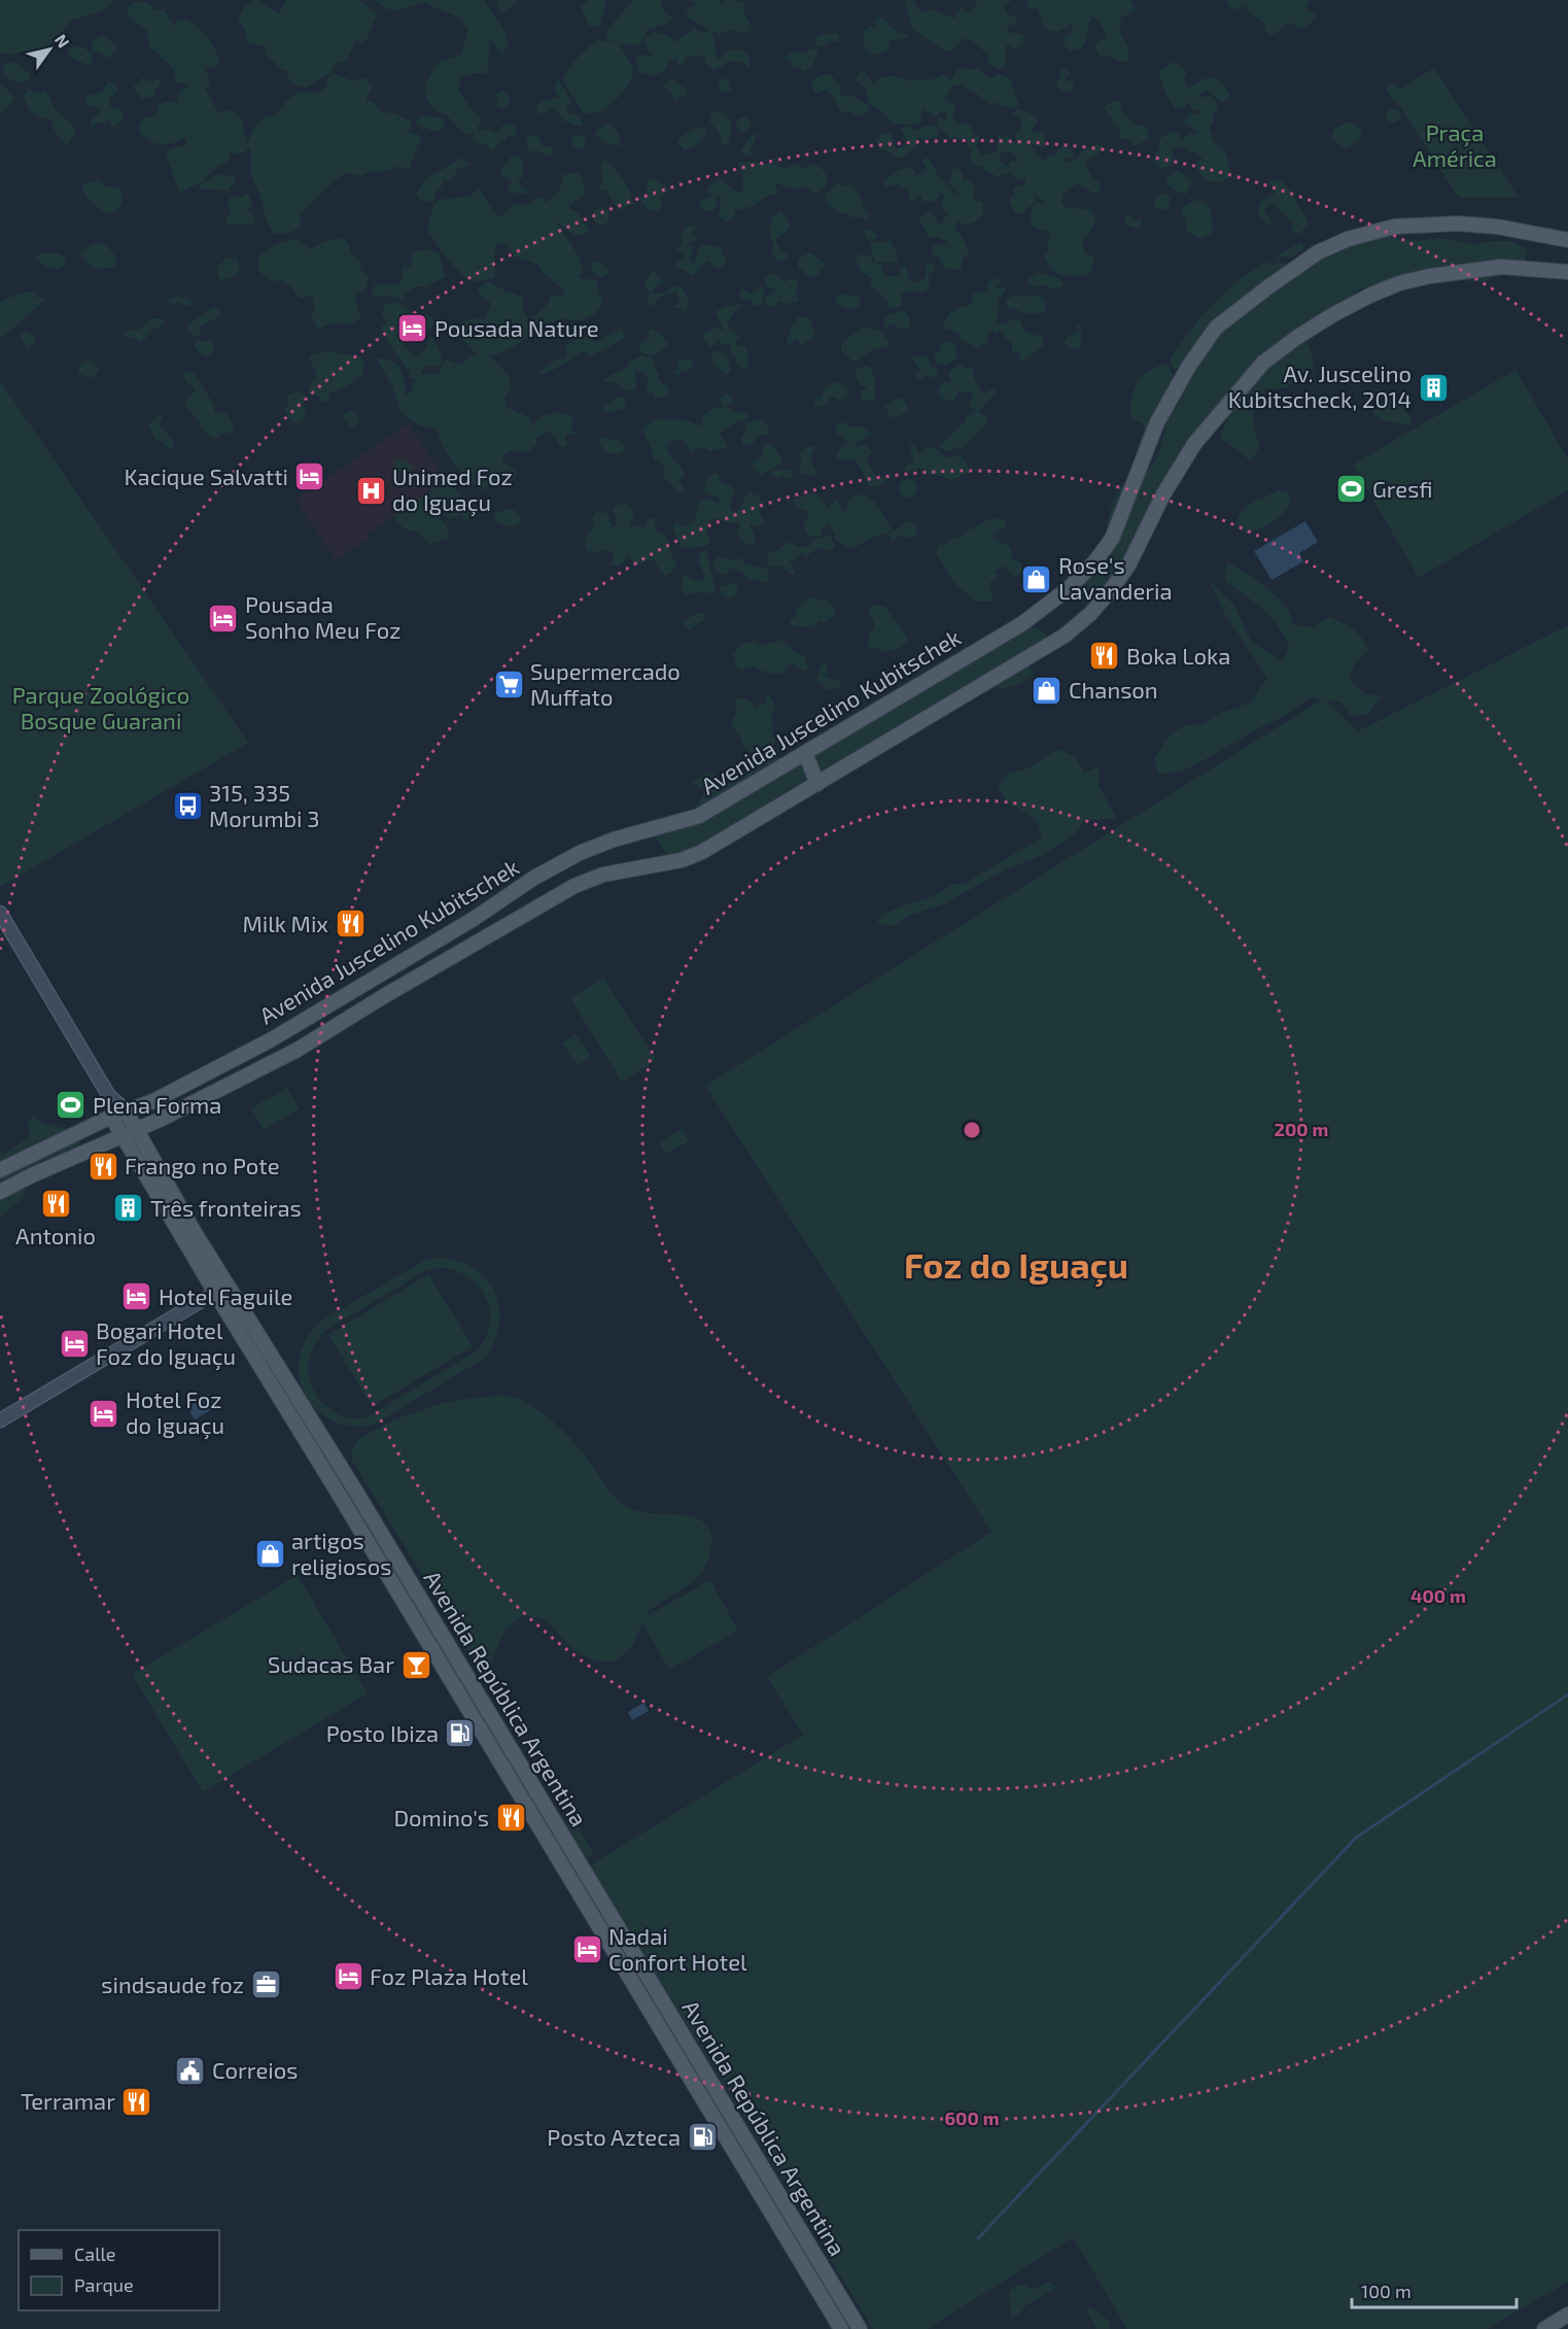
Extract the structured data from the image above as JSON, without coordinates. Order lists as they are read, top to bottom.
{
  "streets": {
    "main road": ["Avenida Juscelino Kubitschek", "Avenida República Argentina"]
  },
  "crossings": [
    ["Avenida Juscelino Kubitschek", "Avenida República Argentina"]
  ],
  "districts": ["Foz do Iguaçu"],
  "parks": ["Praça América", "Parque Zoológico Bosque Guarani"],
  "places": {
    "hotel": [
      "Pousada Nature",
      "Kacique Salvatti",
      "Pousada Sonho Meu Foz",
      "Hotel Faguile",
      "Bogari Hotel Foz do Iguaçu",
      "Hotel Foz do Iguaçu",
      "Nadai Confort Hotel",
      "Foz Plaza Hotel"
    ],
    "building": ["Av. Juscelino Kubitscheck, 2014", "Três fronteiras"],
    "sports": ["Gresfi", "Plena Forma"],
    "hospital": ["Unimed Foz do Iguaçu"],
    "shop": ["Rose's Lavanderia", "Chanson", "artigos religiosos"],
    "restaurant": [
      "Boka Loka",
      "Milk Mix",
      "Frango no Pote",
      "Antonio",
      "Domino's",
      "Terramar"
    ],
    "supermarket": ["Supermercado Muffato"],
    "bus stop": ["315, 335 Morumbi 3"],
    "bar": ["Sudacas Bar"],
    "fuel station": ["Posto Ibiza", "Posto Azteca"],
    "office": ["sindsaude foz"],
    "public building": ["Correios"]
  },
  "legend": ["Calle", "Parque"],
  "scale_bar": "100 m",
  "north": "top right",
  "rings": ["200 m", "400 m", "600 m"]
}
